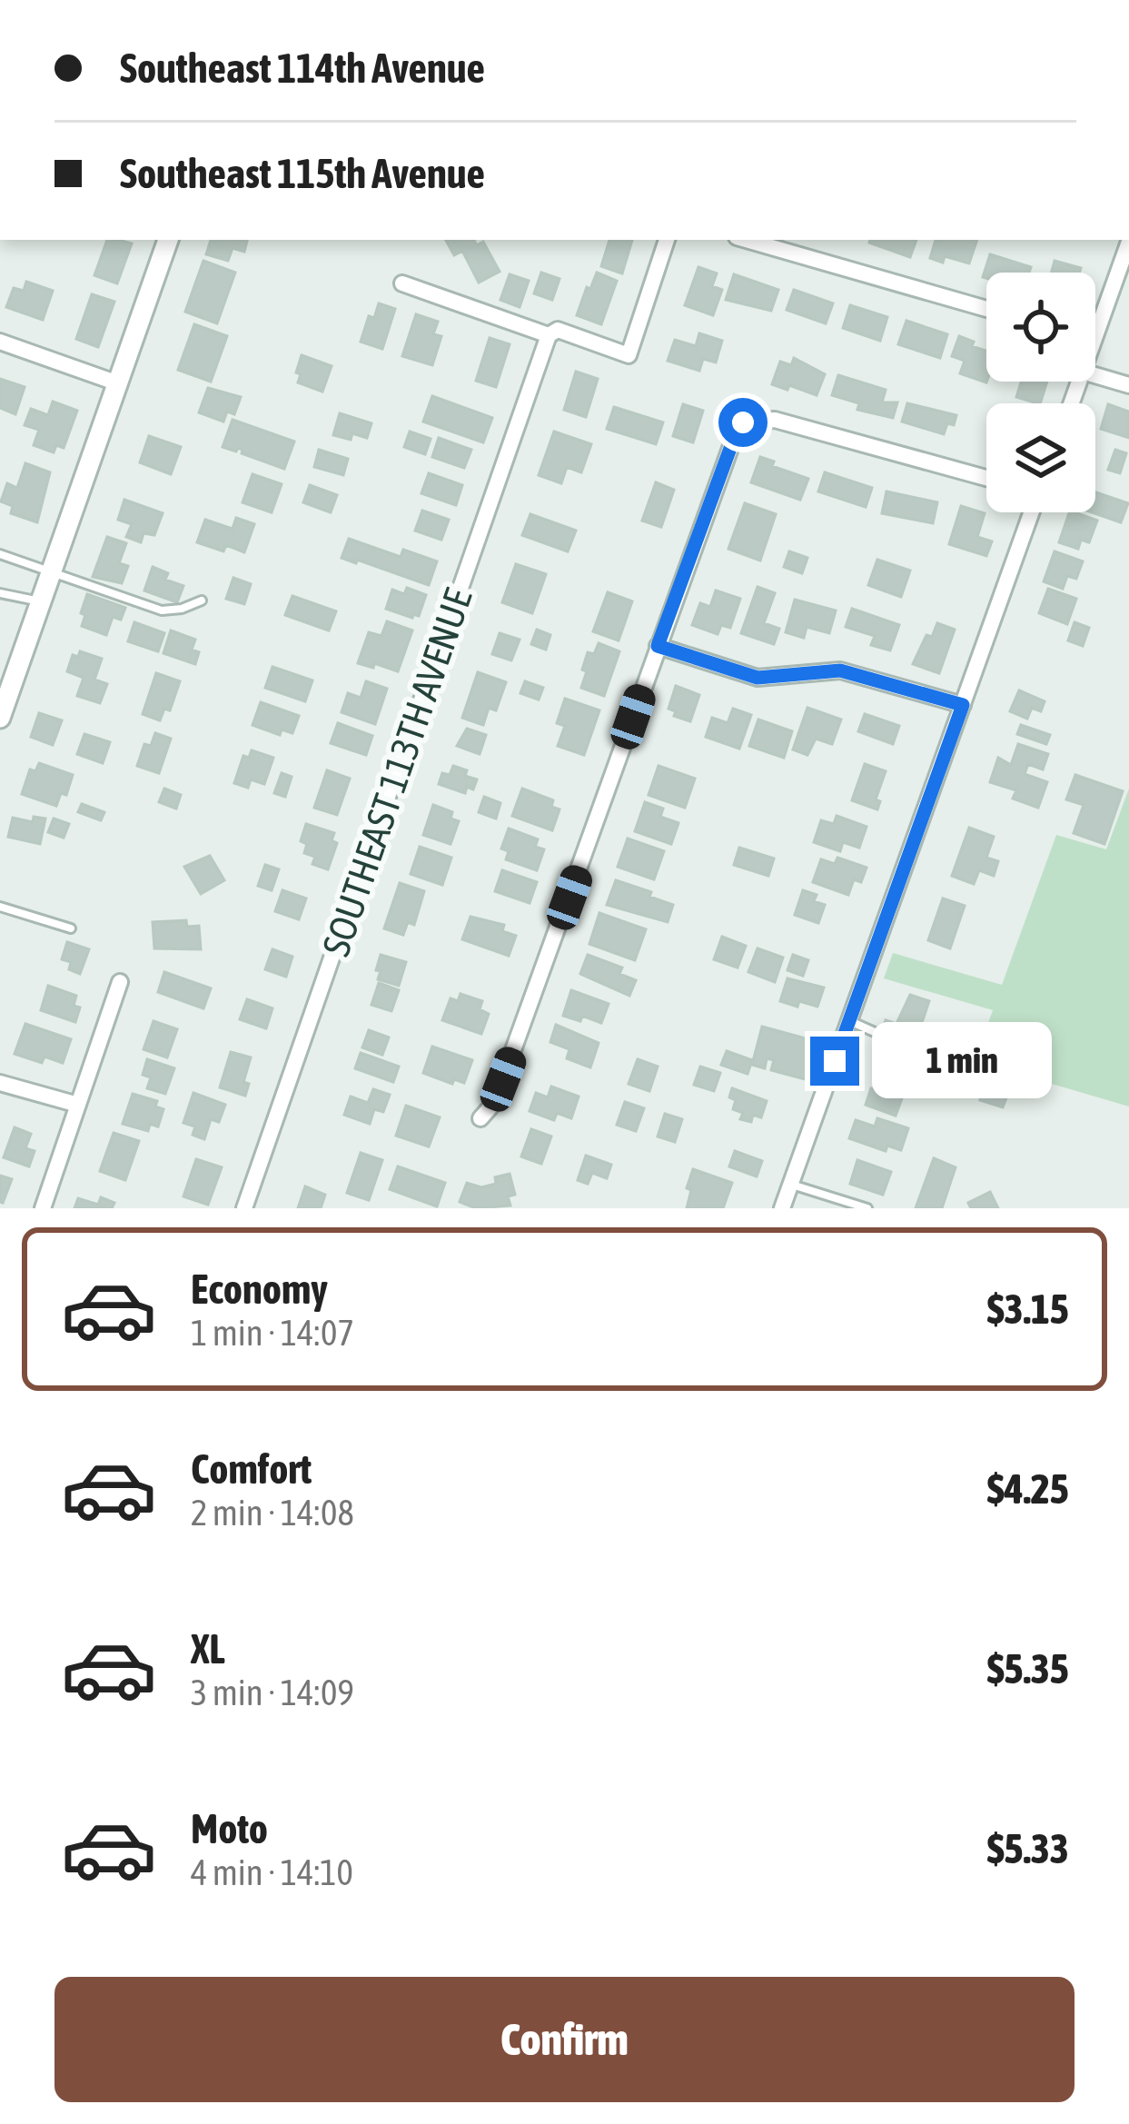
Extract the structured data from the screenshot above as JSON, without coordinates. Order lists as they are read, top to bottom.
{
  "streets": {
    "street": ["SOUTHEAST 113TH AVENUE"]
  },
  "page": {
    "banner": ["Southeast 114th Avenue", "Southeast 115th Avenue"],
    "bubble": "1 min",
    "list": [
      {
        "name": "Economy",
        "note": "1 min · 14:07",
        "value": "$3.15"
      },
      {
        "name": "Comfort",
        "note": "2 min · 14:08",
        "value": "$4.25"
      },
      {
        "name": "XL",
        "note": "3 min · 14:09",
        "value": "$5.35"
      },
      {
        "name": "Moto",
        "note": "4 min · 14:10",
        "value": "$5.33"
      }
    ],
    "buttons": "Confirm"
  }
}
